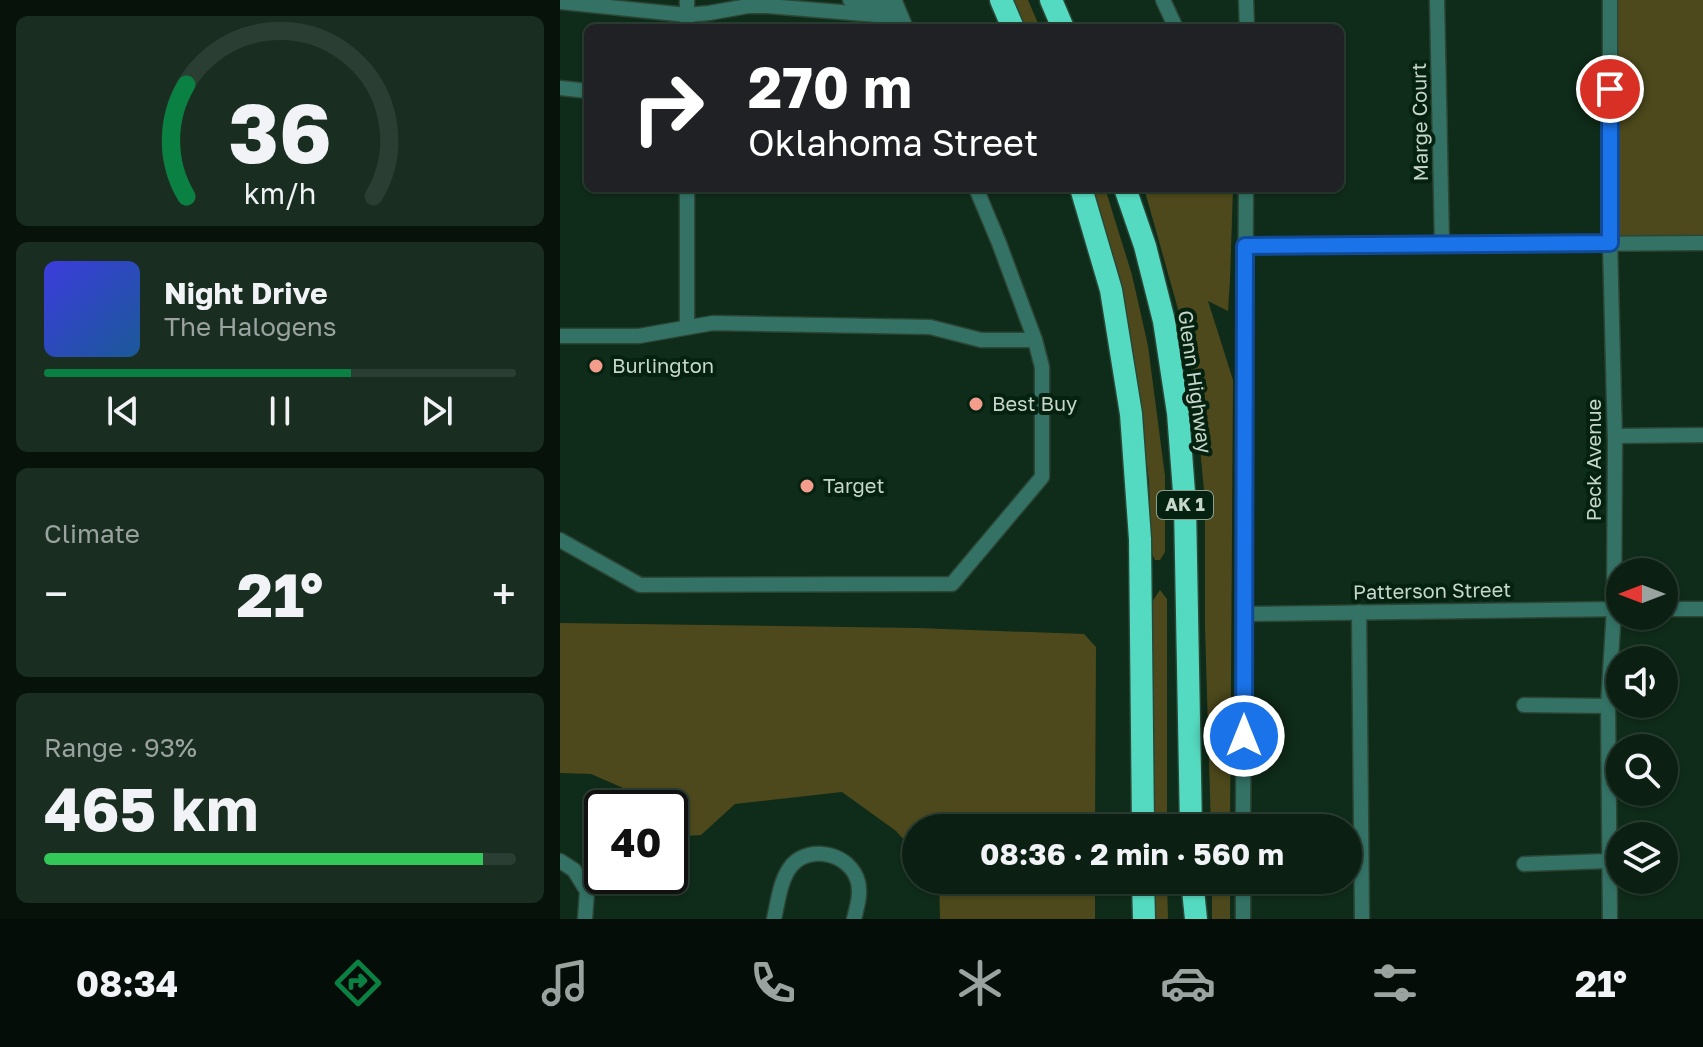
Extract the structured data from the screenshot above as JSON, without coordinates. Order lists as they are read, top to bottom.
{
  "streets": {
    "highway": ["Glenn Highway", "AK 1"],
    "street": ["Marge Court", "Peck Avenue", "Patterson Street"]
  },
  "places": ["Burlington", "Best Buy", "Target"],
  "north": "left",
  "page": {
    "turn": ["270 m", "Oklahoma Street"],
    "song": ["Night Drive", "The Halogens"],
    "tile": [
      "Climate",
      ["Range · 93%", "465 km"]
    ],
    "heat": ["−", "21°", "+"],
    "limit": "40",
    "trip": "08:36 · 2 min · 560 m",
    "tabs": ["08:34", "21°"],
    "gauge": ["36", "km/h"]
  }
}
